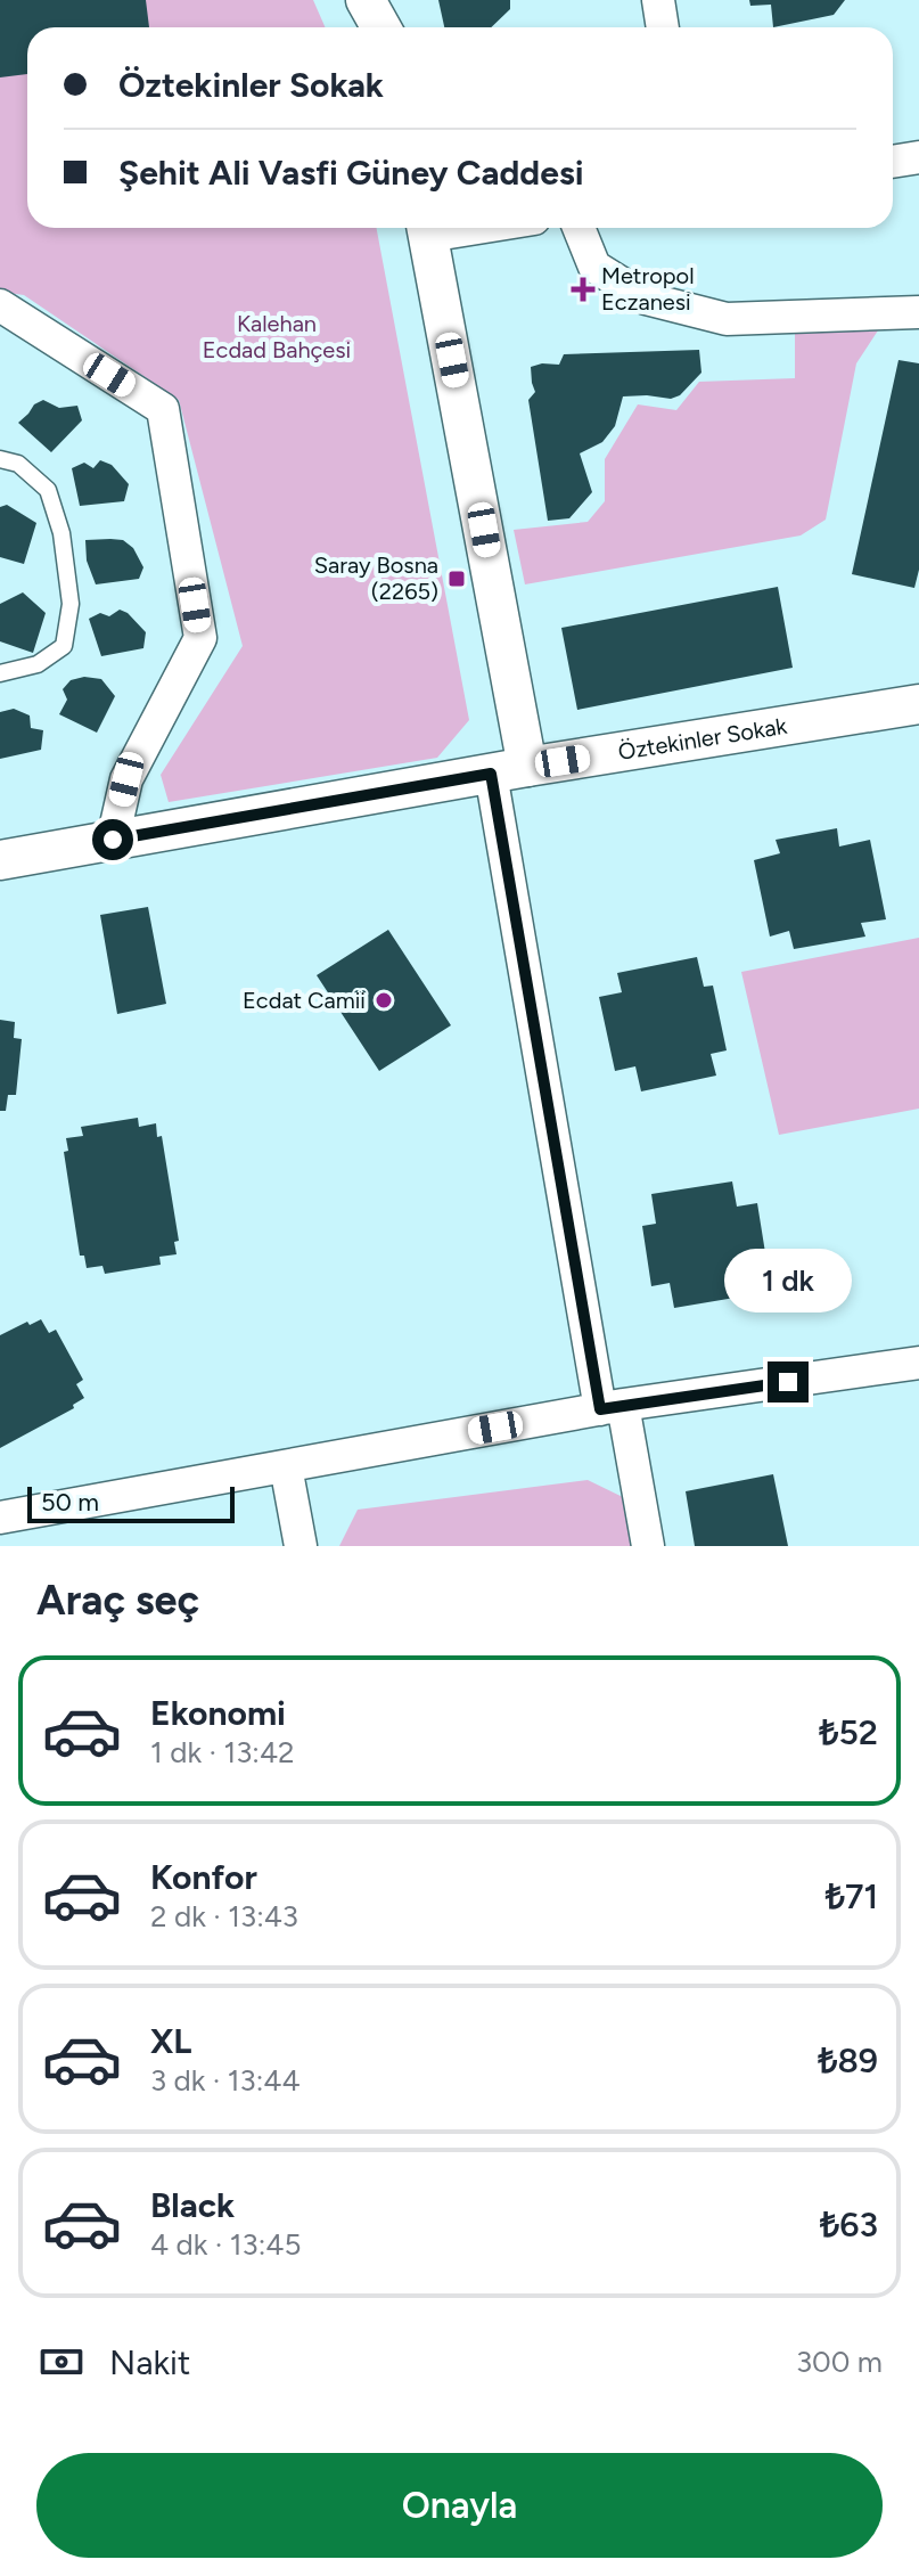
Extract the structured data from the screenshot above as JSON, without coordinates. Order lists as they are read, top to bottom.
{
  "streets": {
    "street": ["Öztekinler Sokak"]
  },
  "parks": ["Kalehan Ecdad Bahçesi"],
  "places": {
    "health": ["Metropol Eczanesi"],
    "transit": ["Saray Bosna (2265)"],
    "other": ["Ecdat Camii"]
  },
  "scale_bar": "50 m",
  "page": {
    "banner": ["Öztekinler Sokak", "Şehit Ali Vasfi Güney Caddesi"],
    "bubble": "1 dk",
    "scale": "50 m",
    "heading": "Araç seç",
    "list": [
      {
        "name": "Ekonomi",
        "note": "1 dk · 13:42",
        "value": "₺52"
      },
      {
        "name": "Konfor",
        "note": "2 dk · 13:43",
        "value": "₺71"
      },
      {
        "name": "XL",
        "note": "3 dk · 13:44",
        "value": "₺89"
      },
      {
        "name": "Black",
        "note": "4 dk · 13:45",
        "value": "₺63"
      }
    ],
    "pay": ["Nakit", "300 m"],
    "buttons": "Onayla"
  }
}
